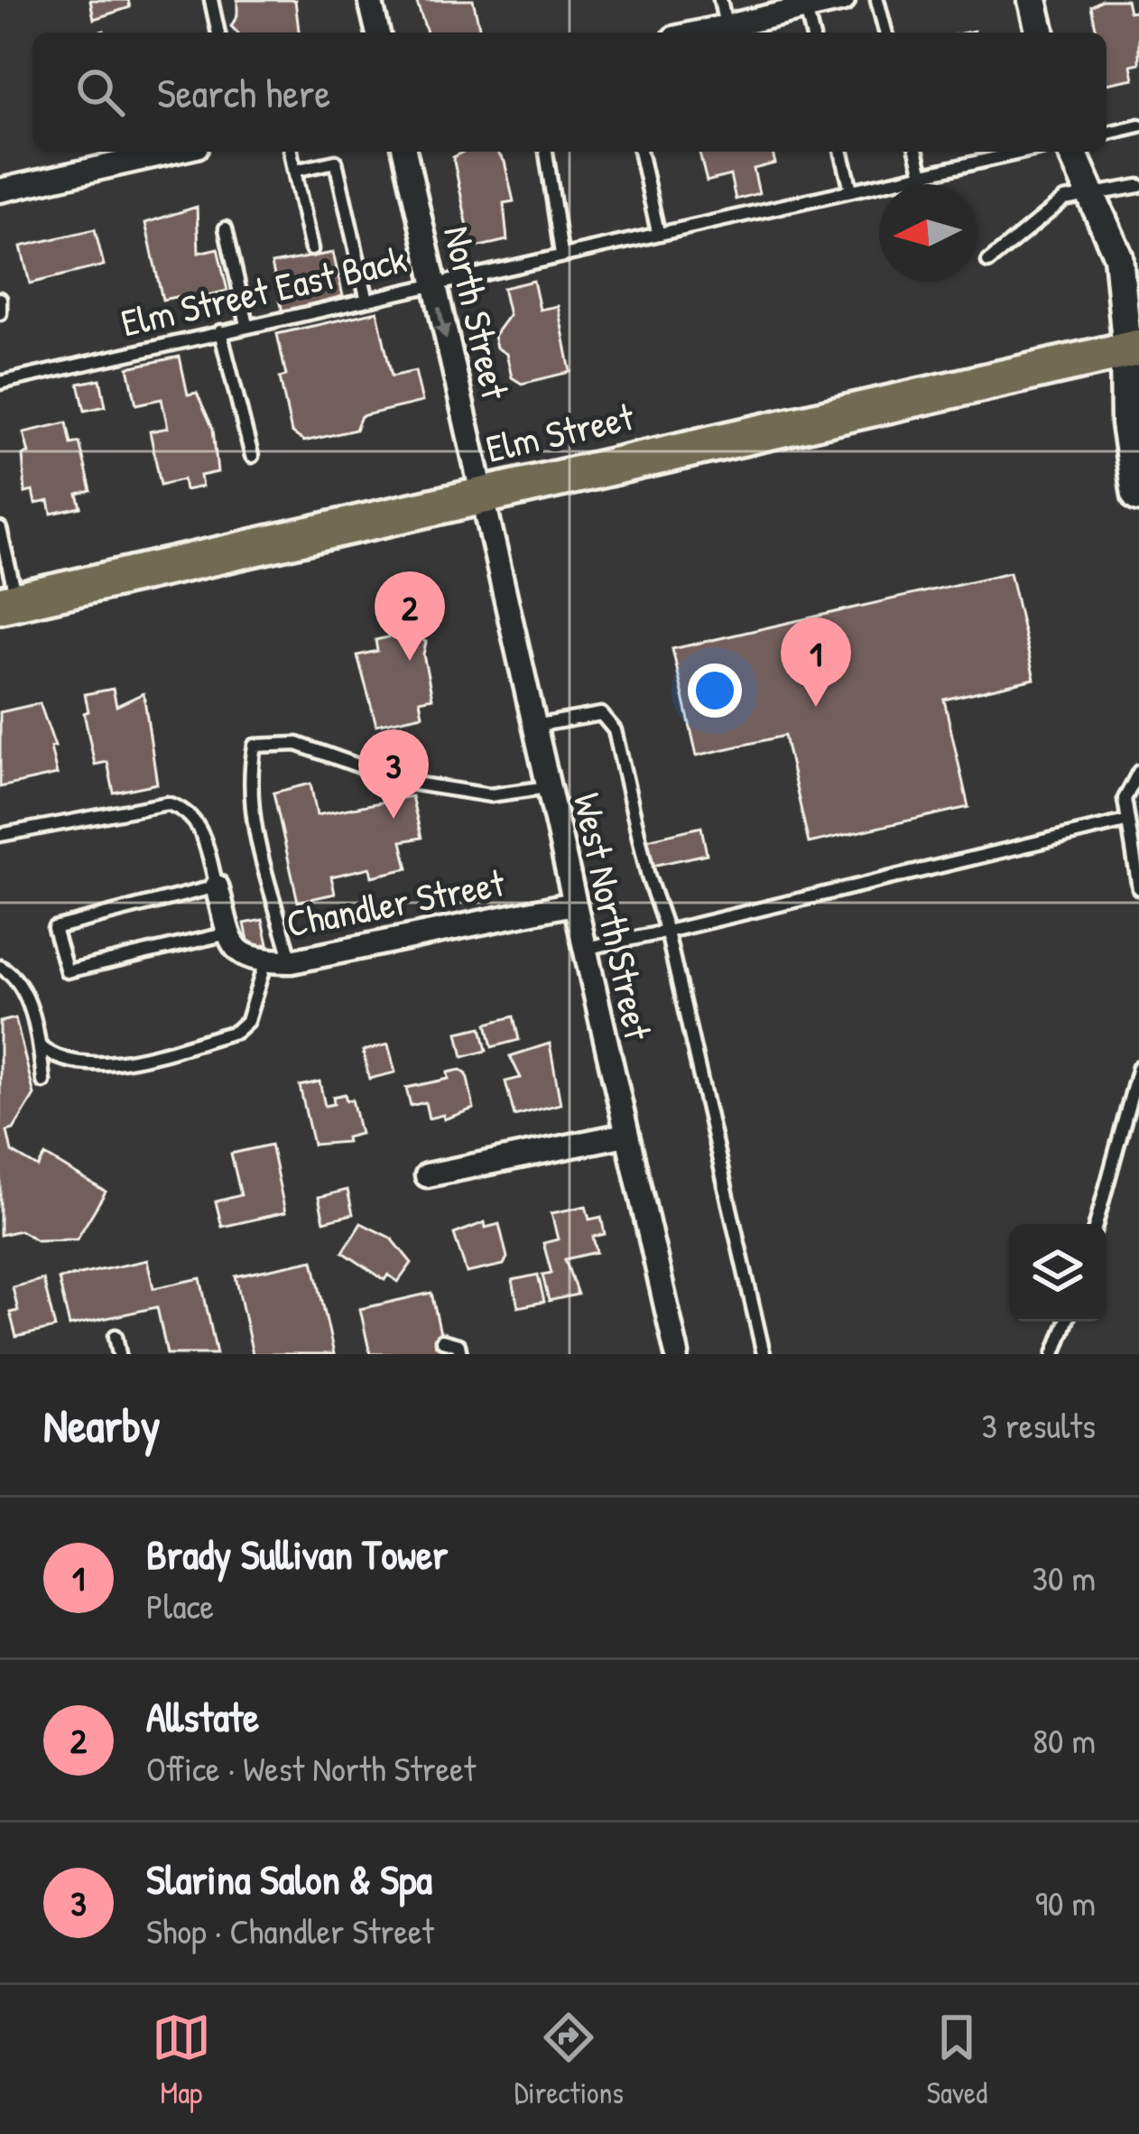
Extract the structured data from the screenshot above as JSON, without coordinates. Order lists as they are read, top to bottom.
{
  "streets": {
    "main road": ["Elm Street"],
    "street": ["North Street", "Chandler Street", "West North Street"],
    "lane": ["Elm Street East Back"]
  },
  "crossings": [
    ["Elm Street East Back", "North Street"],
    ["North Street", "Elm Street"],
    ["North Street", "West North Street"],
    ["Elm Street", "West North Street"],
    ["Chandler Street", "West North Street"]
  ],
  "one_way": ["North Street"],
  "north": "left",
  "page": {
    "search": "Search here",
    "pins": ["2", "1", "3"],
    "heading": ["Nearby", "3 results"],
    "list": [
      {
        "mark": "1",
        "name": "Brady Sullivan Tower",
        "note": "Place",
        "value": "30 m"
      },
      {
        "mark": "2",
        "name": "Allstate",
        "note": "Office · West North Street",
        "value": "80 m"
      },
      {
        "mark": "3",
        "name": "Slarina Salon & Spa",
        "note": "Shop · Chandler Street",
        "value": "90 m"
      }
    ],
    "nav": ["Map", "Directions", "Saved"]
  }
}
